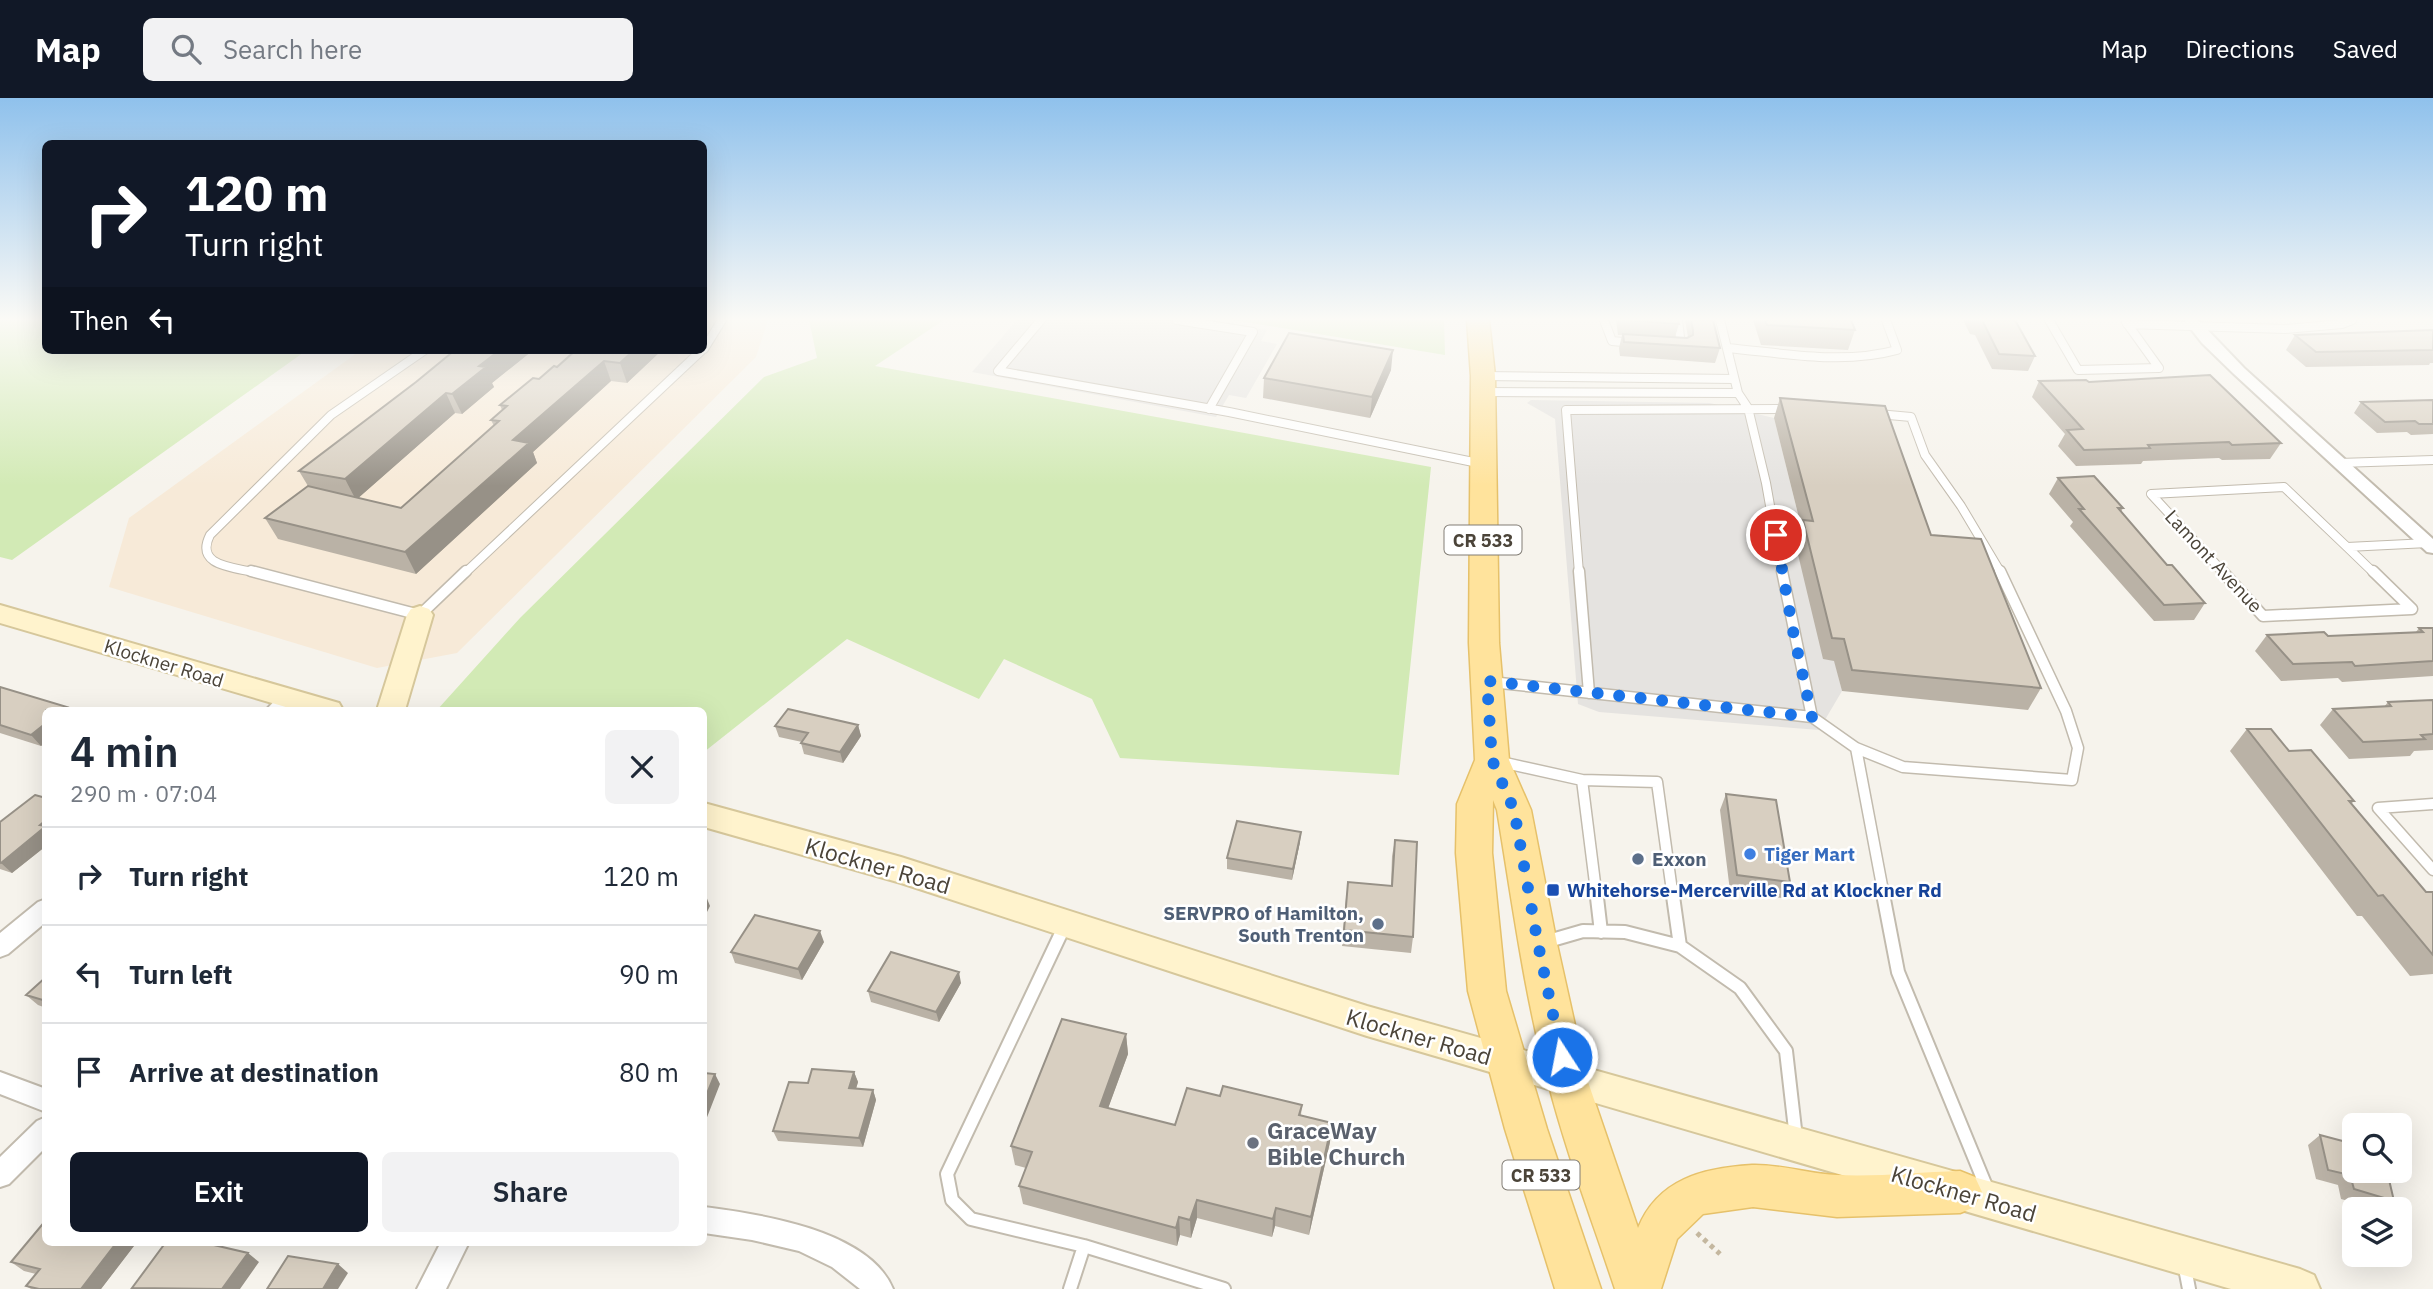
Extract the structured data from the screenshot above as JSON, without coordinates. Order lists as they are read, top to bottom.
{
  "streets": {
    "main road": ["CR 533", "Klockner Road"],
    "lane": ["Lamont Avenue"]
  },
  "crossings": [
    ["CR 533", "Klockner Road"]
  ],
  "places": {
    "other": [
      "Tiger Mart",
      "Exxon",
      "SERVPRO of Hamilton, South Trenton",
      "GraceWay Bible Church"
    ],
    "transit": ["Whitehorse-Mercerville Rd at Klockner Rd"]
  },
  "page": {
    "header": "Map",
    "search": "Search here",
    "nav": ["Map", "Directions", "Saved"],
    "turn": ["120 m", "Turn right"],
    "then": "Then",
    "heading": ["4 min", "290 m · 07:04"],
    "list": [
      {
        "name": "Turn right",
        "value": "120 m"
      },
      {
        "name": "Turn left",
        "value": "90 m"
      },
      {
        "name": "Arrive at destination",
        "value": "80 m"
      }
    ],
    "buttons": ["Exit", "Share"]
  }
}
